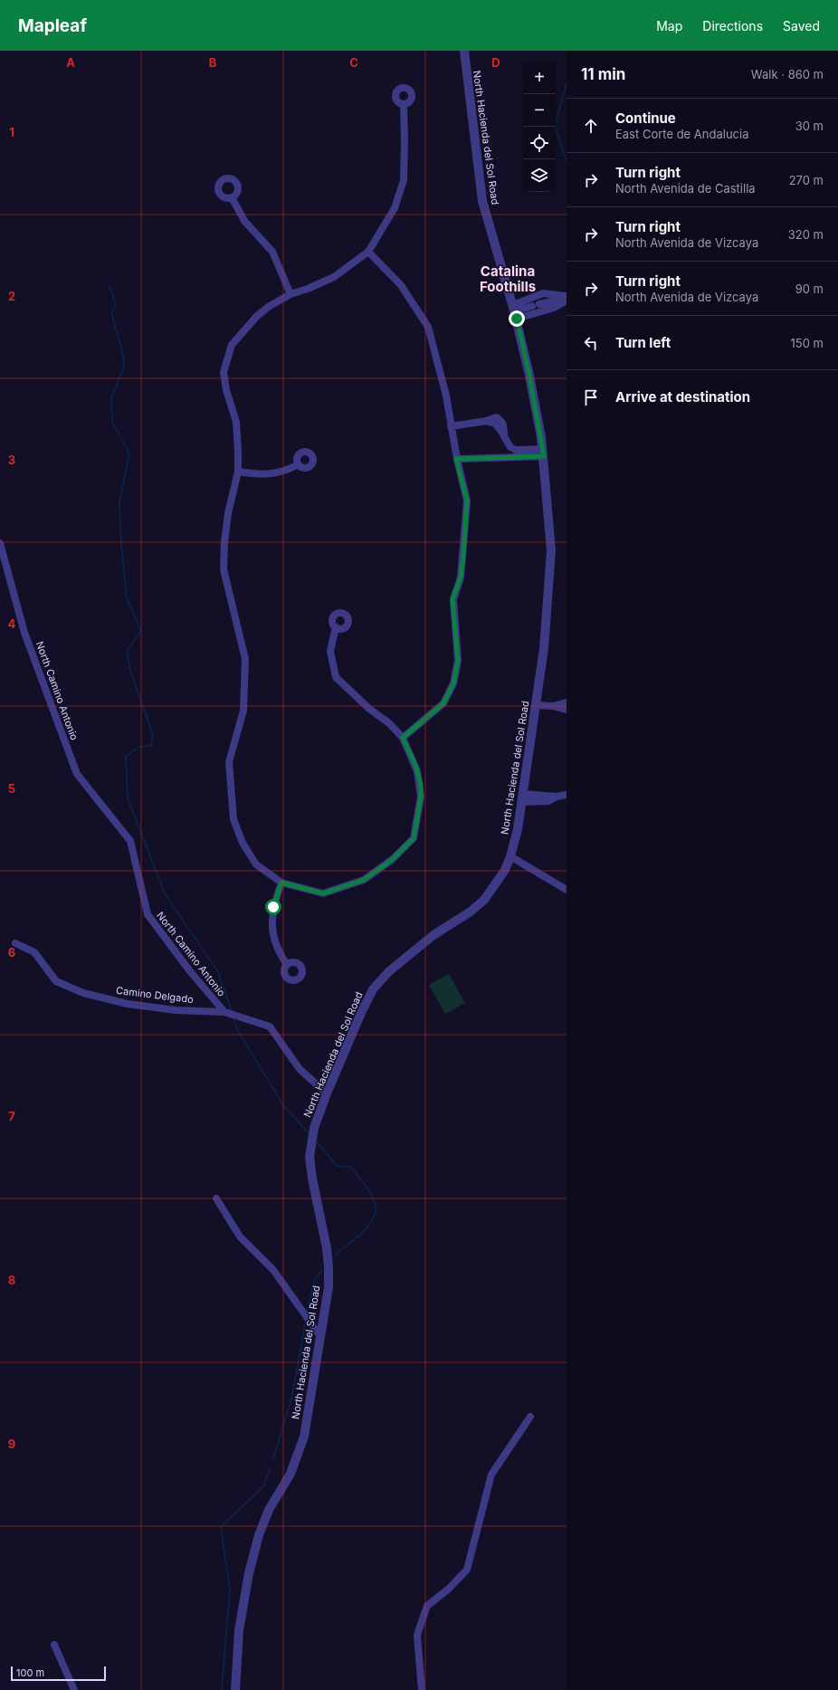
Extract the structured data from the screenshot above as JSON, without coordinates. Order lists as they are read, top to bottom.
{
  "streets": {
    "street": ["North Hacienda del Sol Road", "North Camino Antonio", "Camino Delgado"]
  },
  "crossings": [
    ["North Hacienda del Sol Road", "North Camino Antonio"],
    ["North Camino Antonio", "Camino Delgado"]
  ],
  "districts": ["Catalina Foothills"],
  "scale_bar": "100 m",
  "page": {
    "header": "Mapleaf",
    "nav": ["Map", "Directions", "Saved"],
    "heading": ["11 min", "Walk · 860 m"],
    "map_buttons": ["+", "−"],
    "list": [
      ["Continue", "East Corte de Andalucia", "30 m"],
      ["Turn right", "North Avenida de Castilla", "270 m"],
      ["Turn right", "North Avenida de Vizcaya", "320 m"],
      ["Turn right", "North Avenida de Vizcaya", "90 m"],
      ["Turn left", "150 m"],
      "Arrive at destination"
    ],
    "scale": "100 m"
  },
  "grid": {
    "columns": [
      "A",
      "B",
      "C",
      "D"
    ],
    "rows": [
      "1",
      "2",
      "3",
      "4",
      "5",
      "6",
      "7",
      "8",
      "9"
    ]
  }
}
